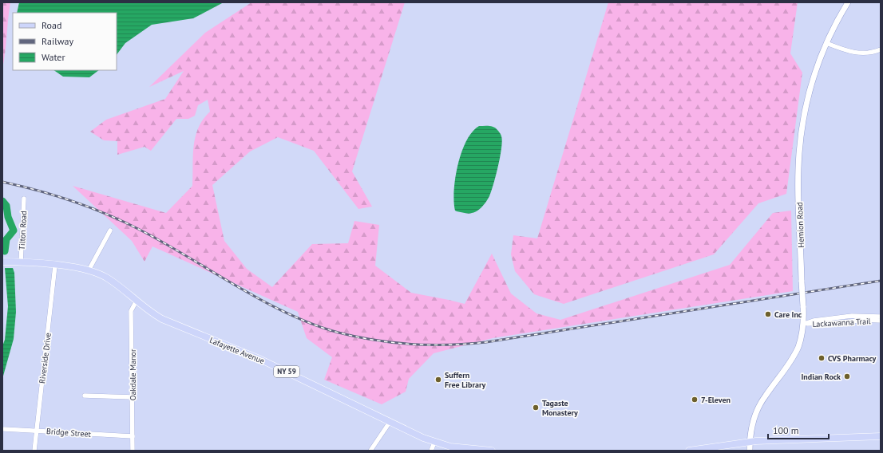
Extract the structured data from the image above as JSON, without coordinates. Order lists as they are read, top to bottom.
{
  "streets": {
    "main road": ["Lafayette Avenue", "NY 59"],
    "street": [
      "Hemion Road",
      "Tilton Road",
      "Lackawanna Trail",
      "Riverside Drive",
      "Oakdale Manor",
      "Bridge Street"
    ]
  },
  "crossings": [
    ["Hemion Road", "Lackawanna Trail"],
    ["Tilton Road", "Lafayette Avenue"],
    ["Lafayette Avenue", "Riverside Drive"],
    ["Lafayette Avenue", "Oakdale Manor"],
    ["Riverside Drive", "Bridge Street"],
    ["Oakdale Manor", "Bridge Street"]
  ],
  "places": [
    "Care Inc",
    "CVS Pharmacy",
    "Indian Rock",
    "Suffern Free Library",
    "7-Eleven",
    "Tagaste Monastery"
  ],
  "legend": ["Road", "Railway", "Water"],
  "scale_bar": "100 m"
}
